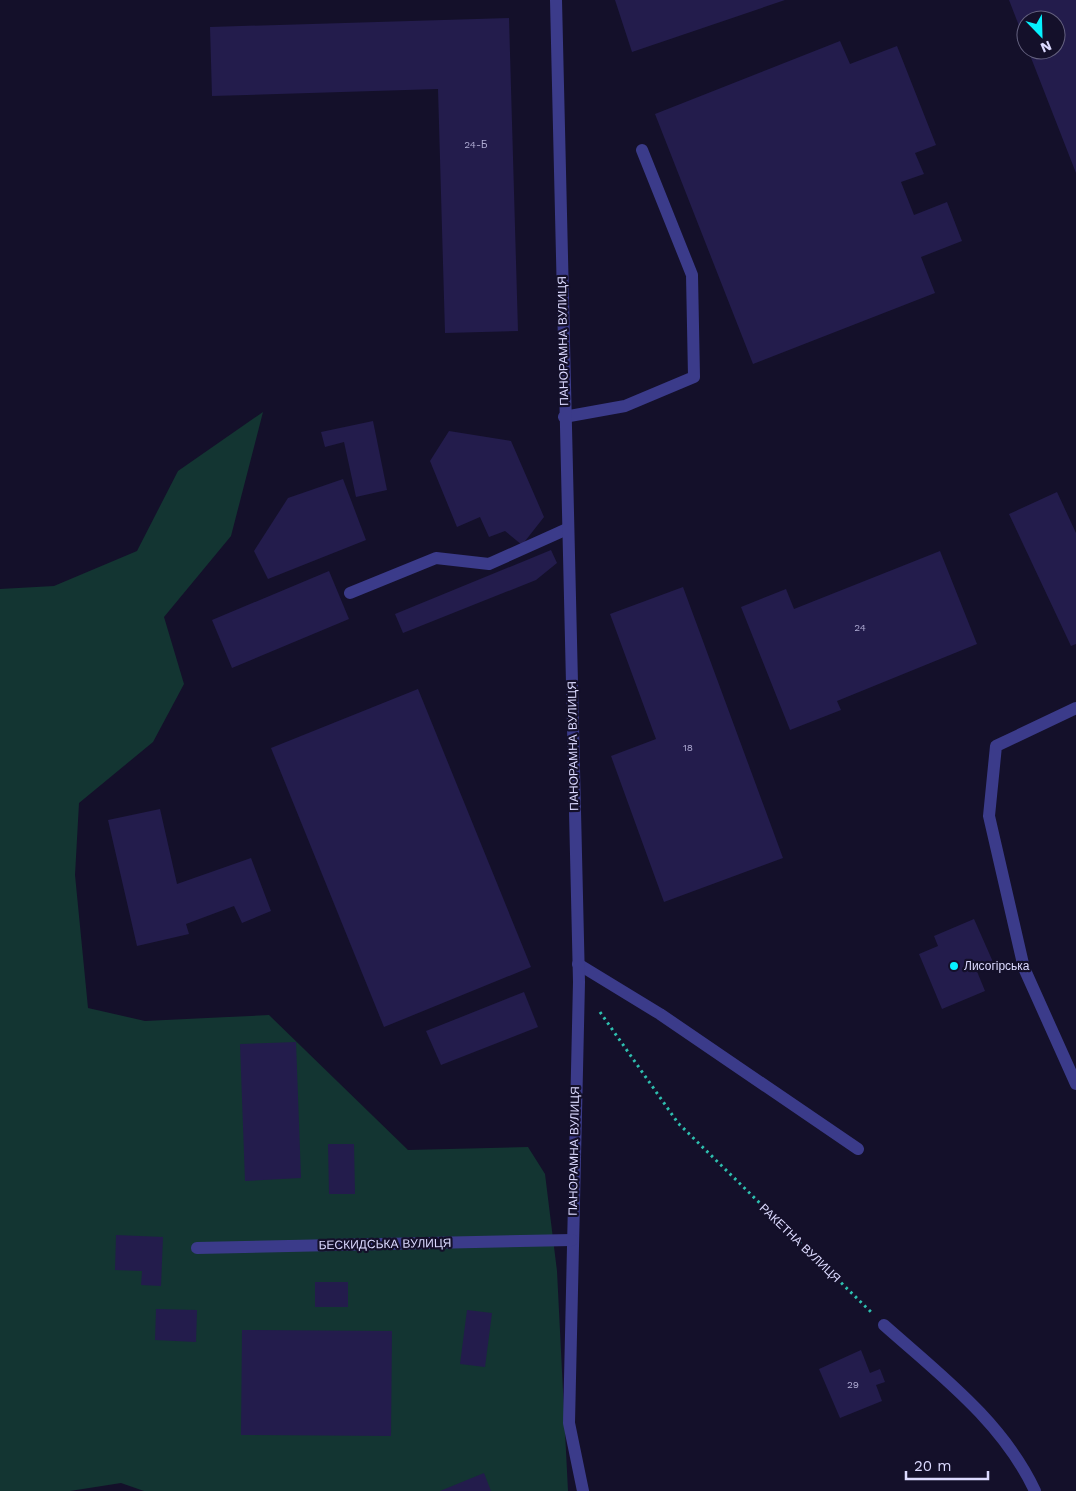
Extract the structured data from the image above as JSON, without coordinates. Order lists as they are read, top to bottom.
{
  "streets": {
    "street": ["ПАНОРАМНА ВУЛИЦЯ", "БЕСКИДСЬКА ВУЛИЦЯ"],
    "path": ["РАКЕТНА ВУЛИЦЯ"]
  },
  "crossings": [
    ["ПАНОРАМНА ВУЛИЦЯ", "РАКЕТНА ВУЛИЦЯ"],
    ["ПАНОРАМНА ВУЛИЦЯ", "БЕСКИДСЬКА ВУЛИЦЯ"]
  ],
  "places": ["Лисогірська"],
  "house_numbers": [
    "24-Б",
    "24",
    "18",
    "29"
  ],
  "scale_bar": "20 m",
  "north": "bottom right"
}
